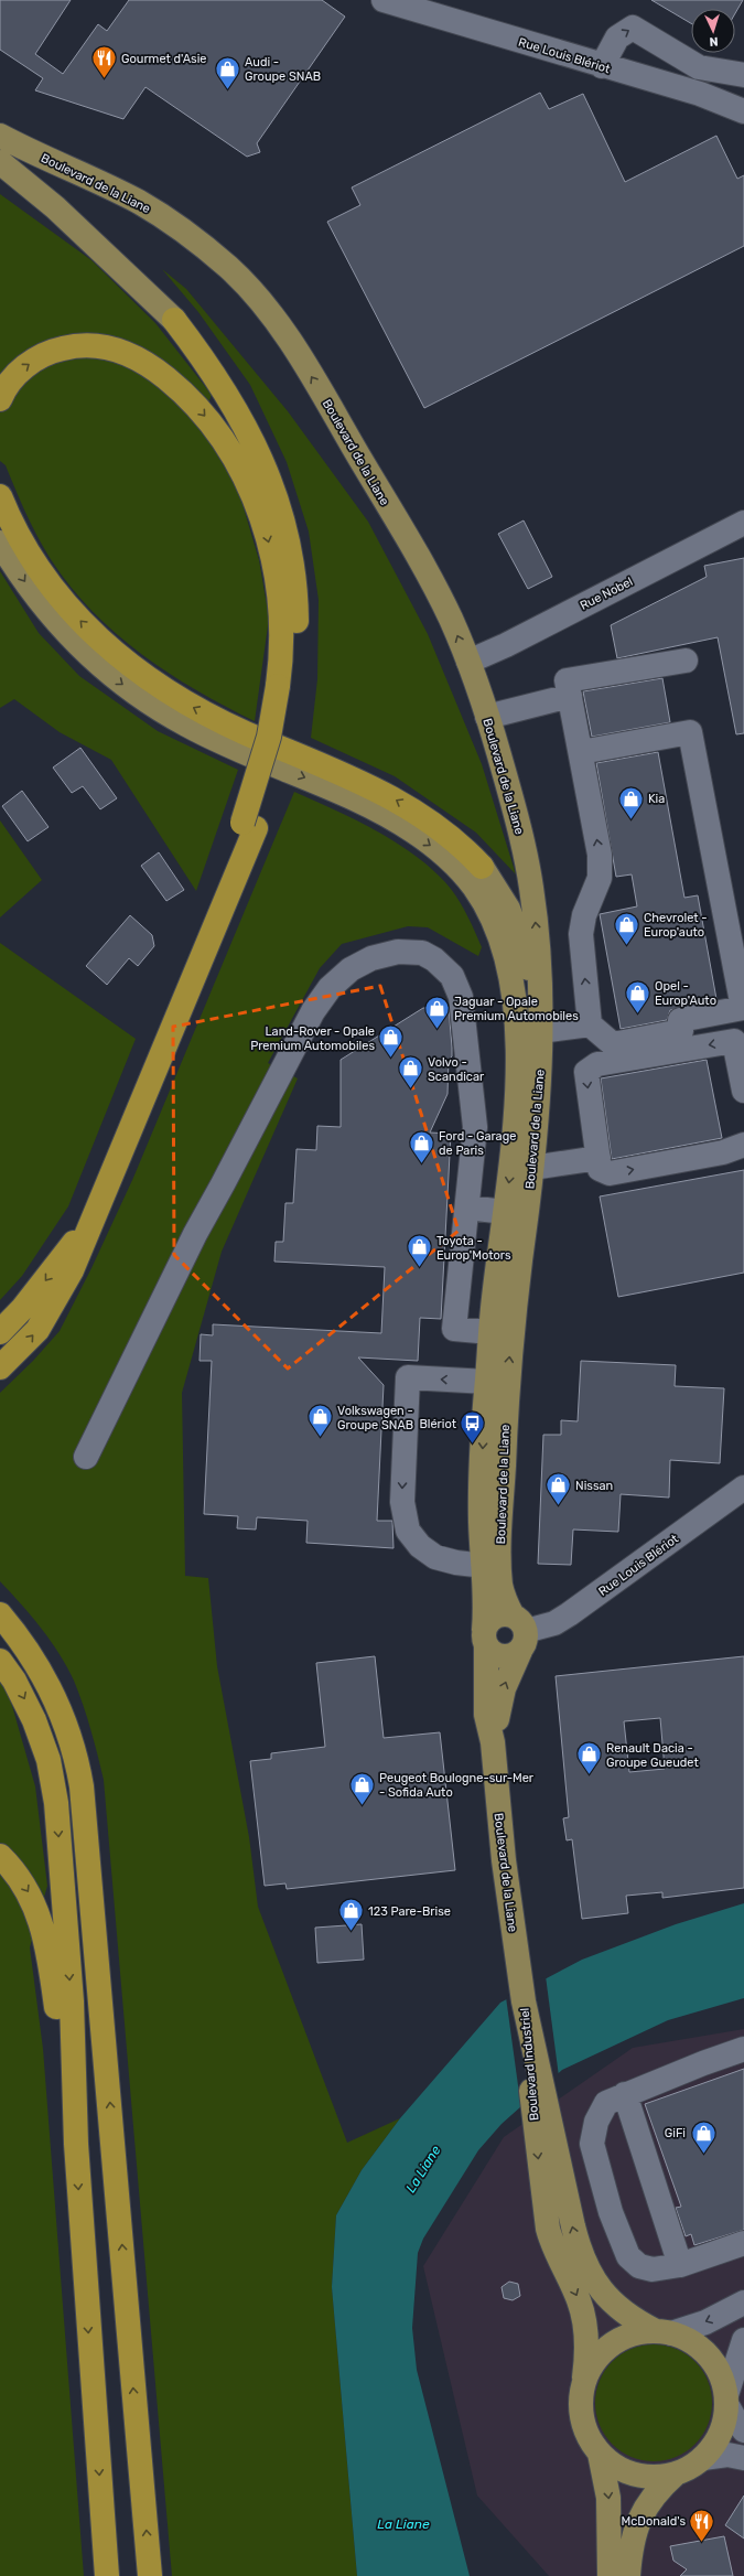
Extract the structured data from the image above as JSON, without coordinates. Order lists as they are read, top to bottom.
{
  "streets": {
    "main road": ["Boulevard de la Liane", "Boulevard Industriel"],
    "street": ["Rue Louis Blériot", "Rue Nobel"]
  },
  "crossings": [
    ["Rue Louis Blériot", "Boulevard de la Liane"],
    ["Boulevard de la Liane", "Rue Nobel"],
    ["Boulevard de la Liane", "Boulevard Industriel"]
  ],
  "water": ["La Liane"],
  "places": {
    "restaurant": ["Gourmet d'Asie", "McDonald's"],
    "shop": [
      "Audi - Groupe SNAB",
      "Kia",
      "Chevrolet - Europ'auto",
      "Opel - Europ'Auto",
      "Jaguar - Opale Premium Automobiles",
      "Land-Rover - Opale Premium Automobiles",
      "Volvo - Scandicar",
      "Ford - Garage de Paris",
      "Toyota - Europ'Motors",
      "Volkswagen - Groupe SNAB",
      "Nissan",
      "Renault Dacia - Groupe Gueudet",
      "Peugeot Boulogne-sur-Mer - Sofida Auto",
      "123 Pare-Brise",
      "GiFi"
    ],
    "bus stop": ["Blériot"]
  },
  "north": "bottom"
}
